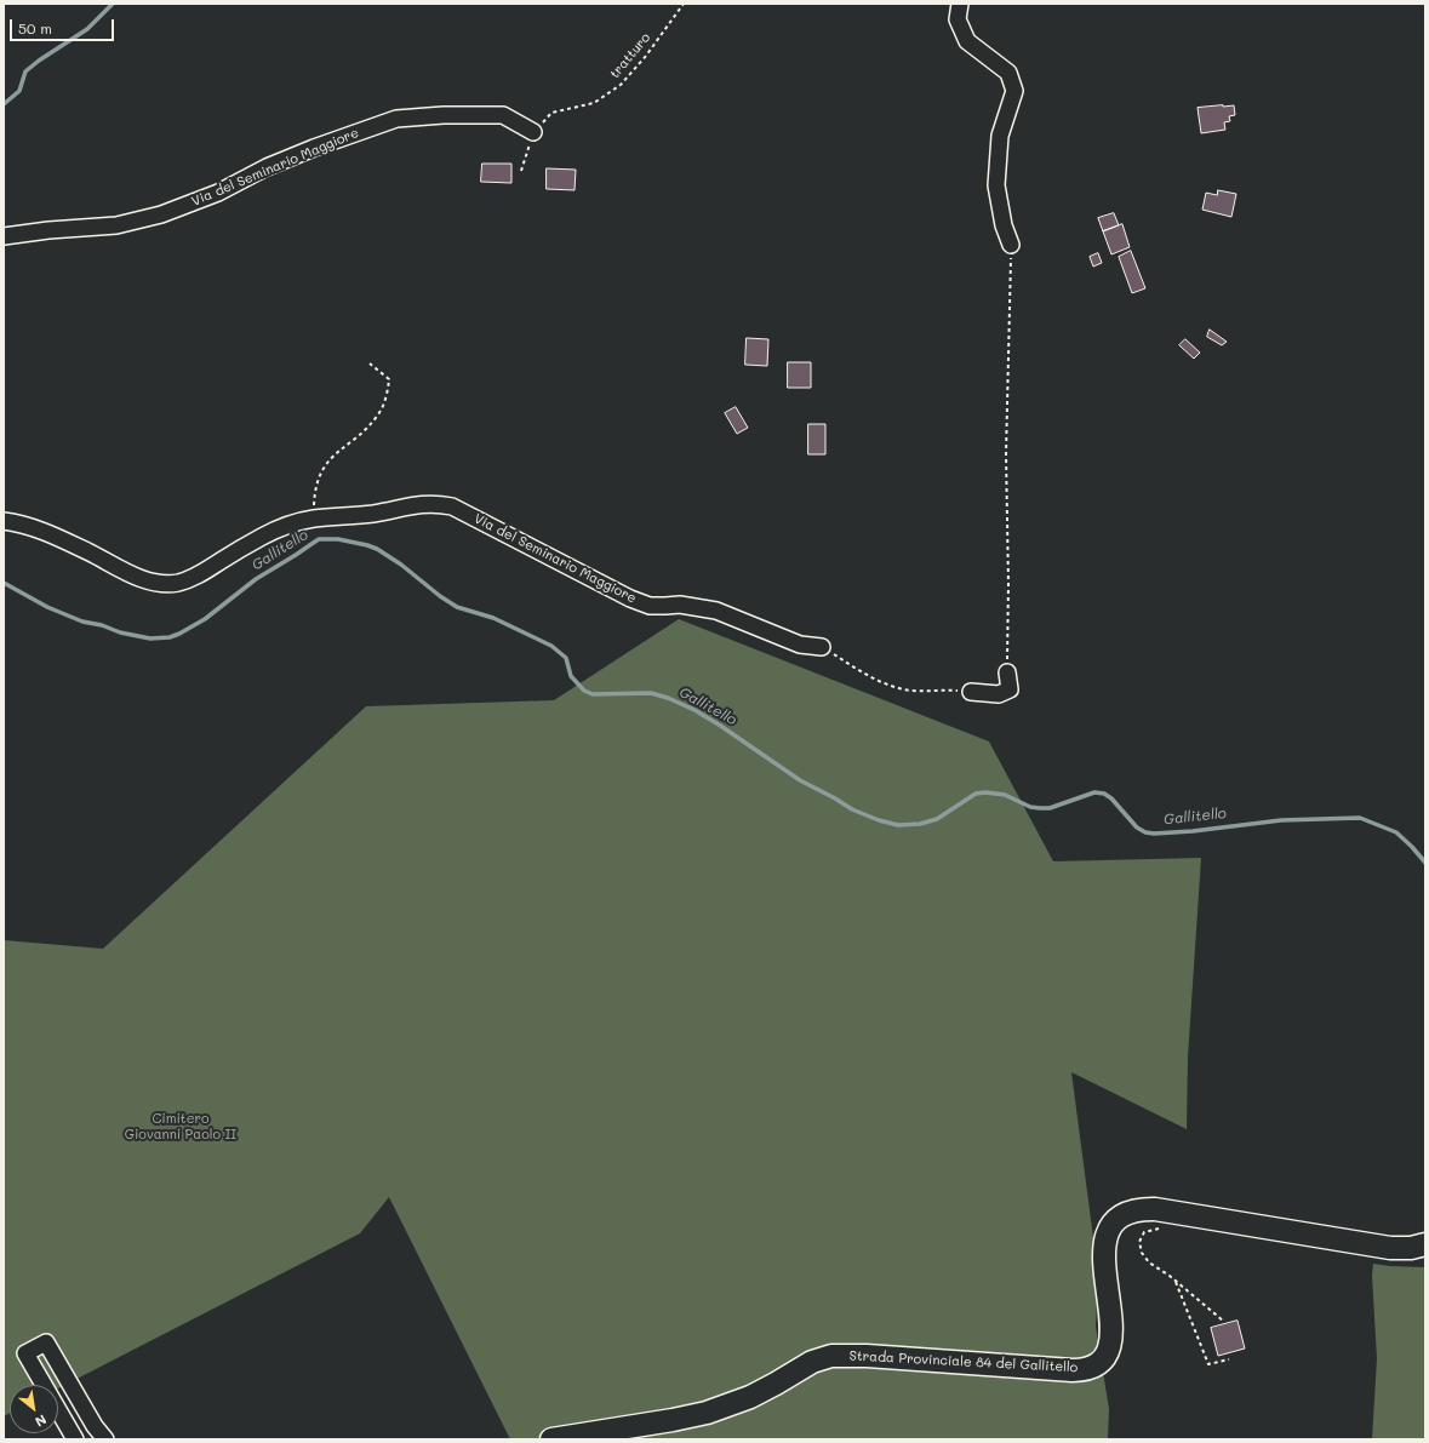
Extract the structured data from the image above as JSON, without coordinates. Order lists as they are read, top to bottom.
{
  "streets": {
    "street": ["Via del Seminario Maggiore", "Strada Provinciale 84 del Gallitello"],
    "path": ["tratturo"]
  },
  "water": ["Gallitello"],
  "parks": ["Cimitero Giovanni Paolo II"],
  "scale_bar": "50 m",
  "north": "bottom right"
}
